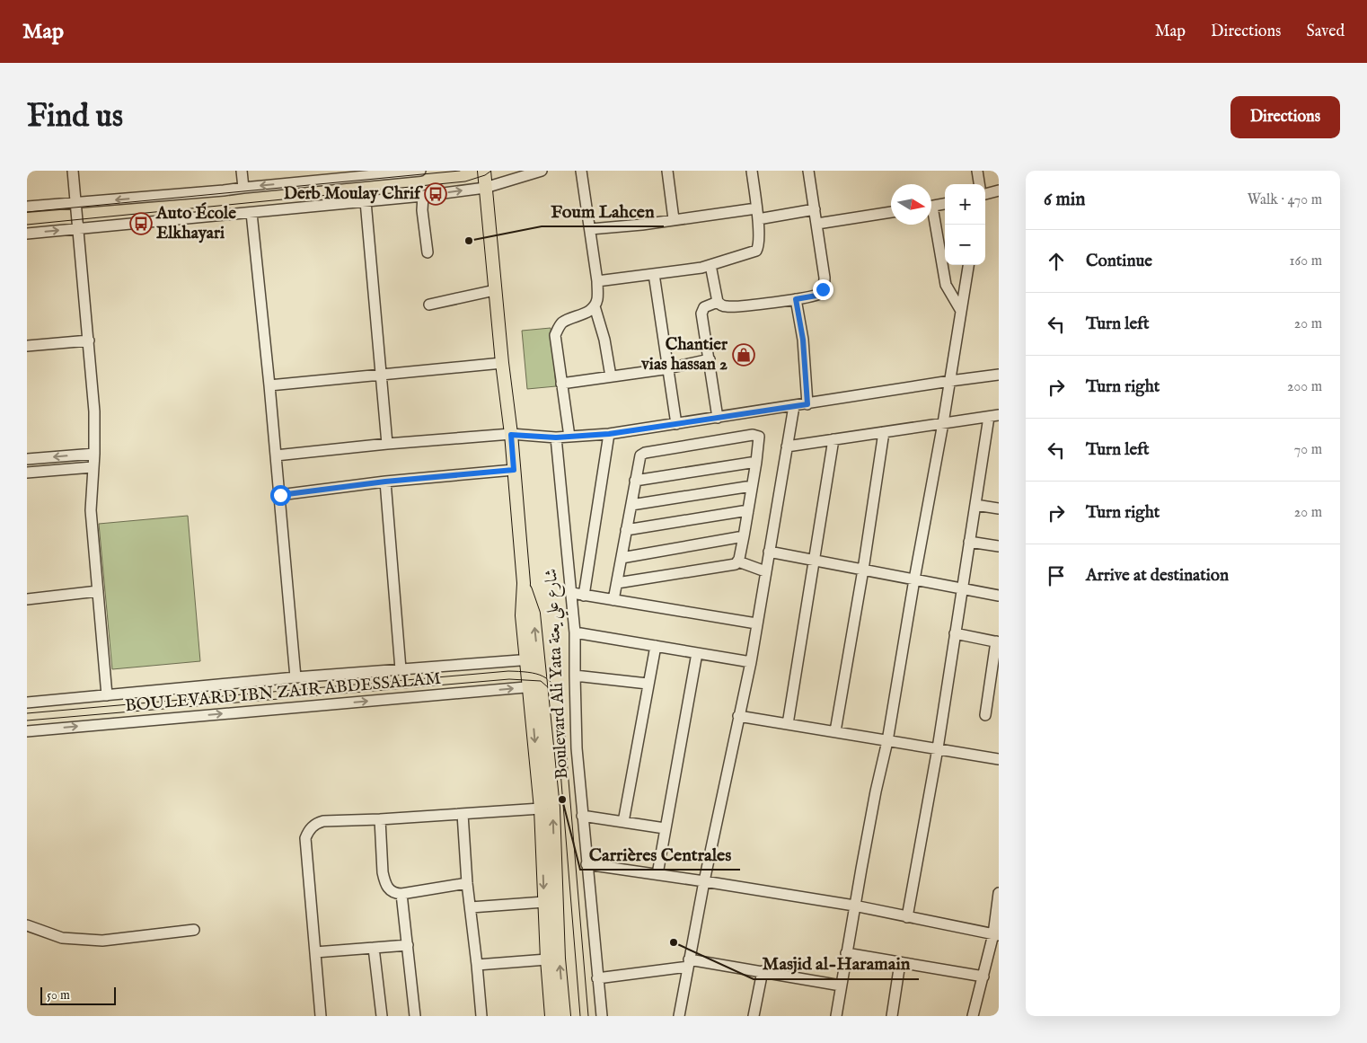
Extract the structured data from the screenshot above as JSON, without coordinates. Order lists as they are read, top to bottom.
{
  "streets": {
    "main road": ["Boulevard Ali Yata شارع علي يعتة"],
    "street": ["BOULEVARD IBN ZAIR ABDESSALAM"]
  },
  "crossings": [
    ["Boulevard Ali Yata شارع علي يعتة", "BOULEVARD IBN ZAIR ABDESSALAM"]
  ],
  "places": {
    "bus stop": ["Derb Moulay Chrif", "Auto École Elkhayari"],
    "other": ["Foum Lahcen", "Carrières Centrales", "Masjid al-Haramain"],
    "shop": ["Chantier vias hassan 2"]
  },
  "scale_bar": "50 m",
  "north": "right",
  "page": {
    "header": "Map",
    "nav": ["Map", "Directions", "Saved"],
    "buttons": "Directions",
    "title": "Find us",
    "heading": ["6 min", "Walk · 470 m"],
    "map_buttons": ["+", "−"],
    "list": [
      ["Continue", "160 m"],
      ["Turn left", "20 m"],
      ["Turn right", "200 m"],
      ["Turn left", "70 m"],
      ["Turn right", "20 m"],
      "Arrive at destination"
    ],
    "scale": "50 m"
  }
}
